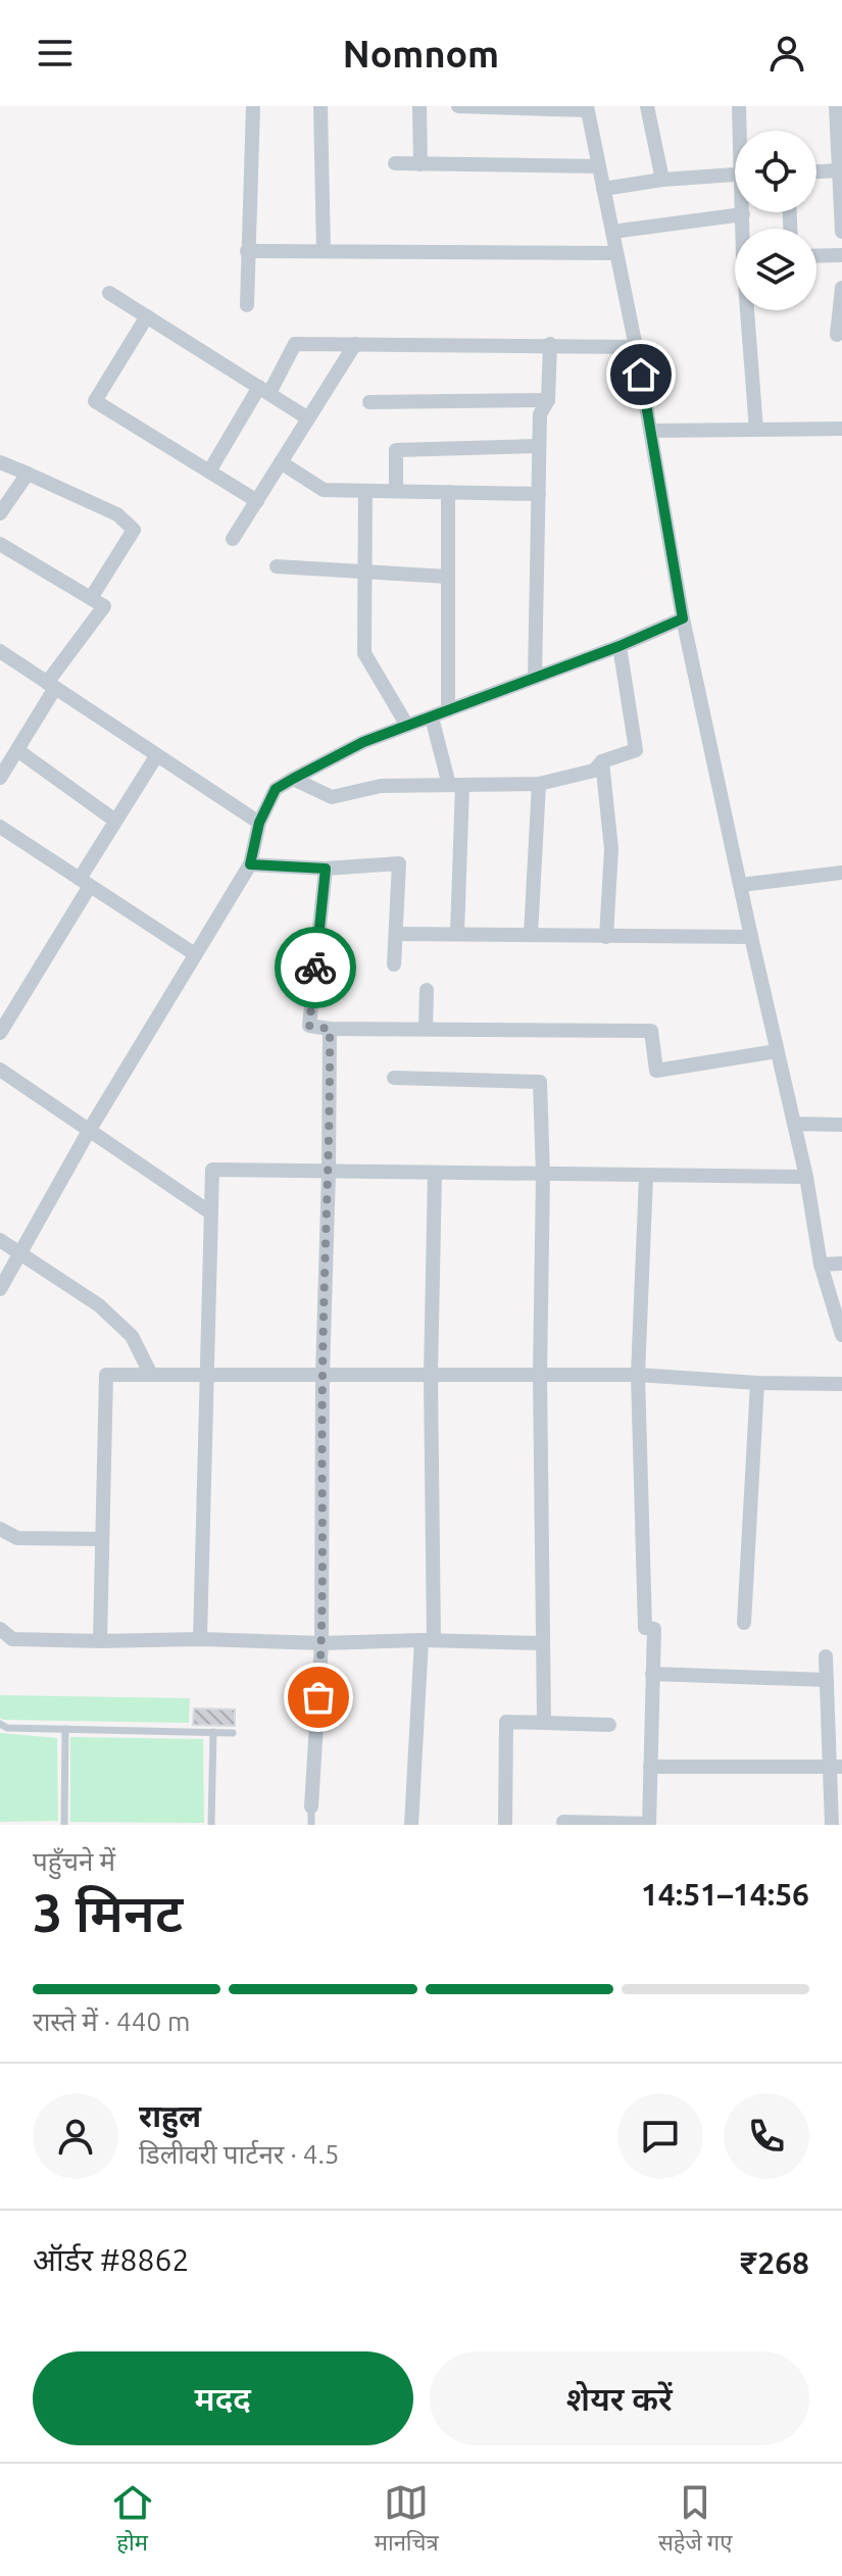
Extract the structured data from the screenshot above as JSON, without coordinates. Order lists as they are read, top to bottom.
{
  "page": {
    "header": "Nomnom",
    "heading": ["3 मिनट", "पहुँचने में", "14:51–14:56"],
    "panel": [
      "राहुल",
      "डिलीवरी पार्टनर · 4.5",
      "ऑर्डर #8862",
      "₹268"
    ],
    "bar": "रास्ते में · 440 m",
    "buttons": ["मदद", "शेयर करें"],
    "tabs": ["होम", "मानचित्र", "सहेजे गए"]
  }
}
